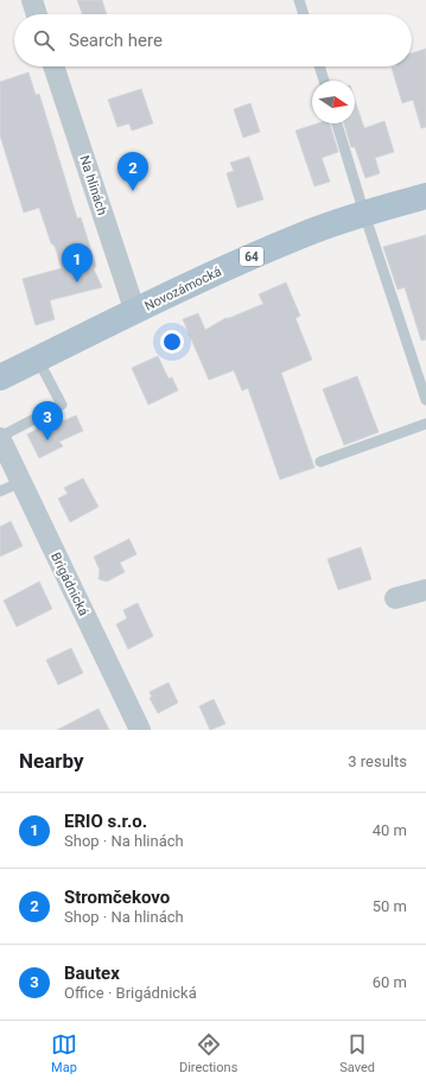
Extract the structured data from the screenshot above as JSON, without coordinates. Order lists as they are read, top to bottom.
{
  "streets": {
    "main road": ["64", "Novozámocká"],
    "street": ["Na hlinách", "Brigádnická"]
  },
  "crossings": [
    ["Na hlinách", "Novozámocká"]
  ],
  "north": "right",
  "page": {
    "search": "Search here",
    "pins": ["2", "1", "3"],
    "heading": ["Nearby", "3 results"],
    "list": [
      {
        "mark": "1",
        "name": "ERIO s.r.o.",
        "note": "Shop · Na hlinách",
        "value": "40 m"
      },
      {
        "mark": "2",
        "name": "Stromčekovo",
        "note": "Shop · Na hlinách",
        "value": "50 m"
      },
      {
        "mark": "3",
        "name": "Bautex",
        "note": "Office · Brigádnická",
        "value": "60 m"
      }
    ],
    "nav": ["Map", "Directions", "Saved"]
  }
}
